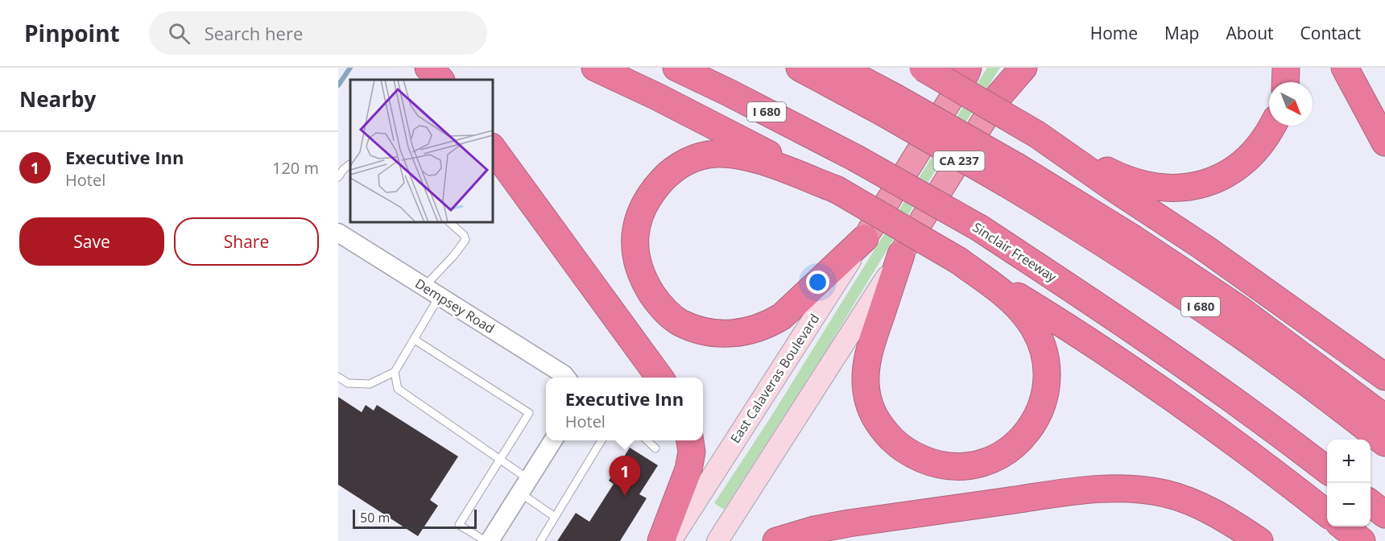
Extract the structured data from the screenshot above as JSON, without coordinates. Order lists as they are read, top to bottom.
{
  "streets": {
    "highway": [
      "I 680",
      "CA 237",
      "Sinclair Freeway",
      "East Calaveras Boulevard"
    ],
    "street": ["Dempsey Road"]
  },
  "scale_bar": "50 m",
  "north": "bottom right",
  "page": {
    "header": "Pinpoint",
    "search": "Search here",
    "nav": [
      "Home",
      "Map",
      "About",
      "Contact"
    ],
    "heading": "Nearby",
    "list": [
      {
        "mark": "1",
        "name": "Executive Inn",
        "note": "Hotel",
        "value": "120 m"
      }
    ],
    "buttons": ["Save", "Share"],
    "popup": ["Executive Inn", "Hotel"],
    "map_buttons": ["+", "−"],
    "pins": "1",
    "scale": "50 m"
  }
}
